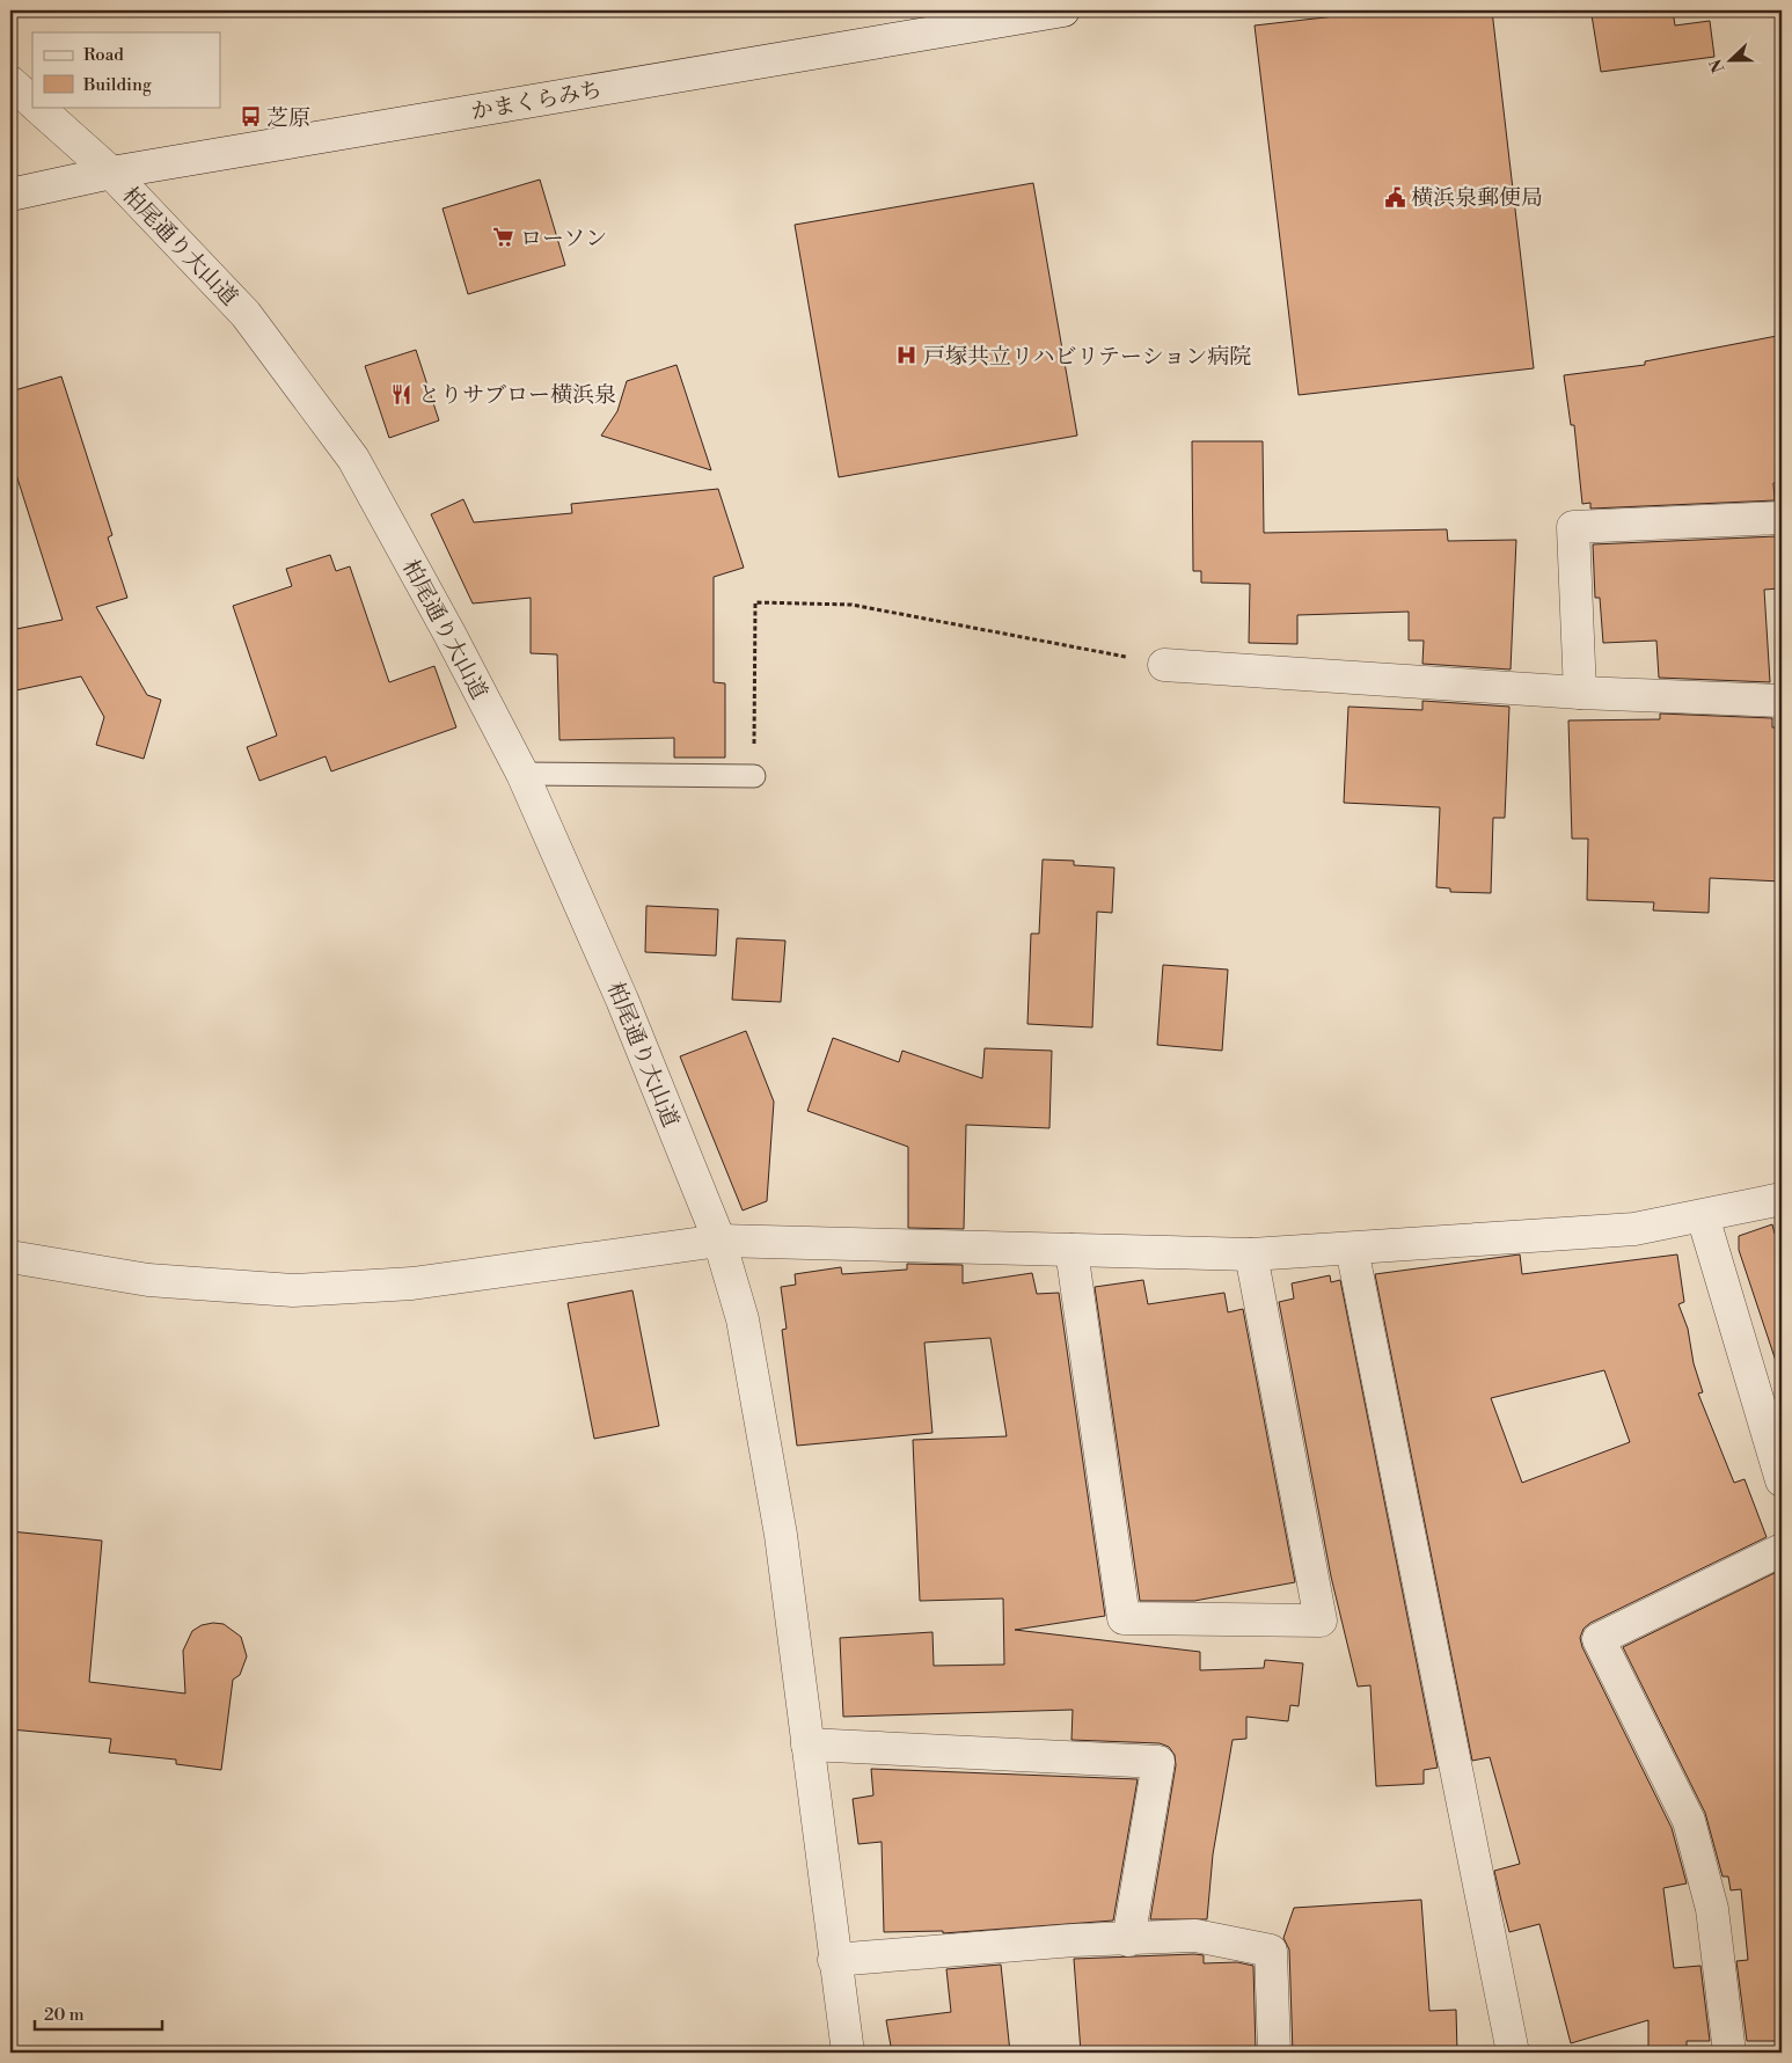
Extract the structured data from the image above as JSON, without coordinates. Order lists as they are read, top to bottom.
{
  "streets": {
    "street": ["かまくらみち", "柏尾通り大山道"]
  },
  "crossings": [
    ["かまくらみち", "柏尾通り大山道"]
  ],
  "places": {
    "bus stop": ["芝原"],
    "public building": ["横浜泉郵便局"],
    "supermarket": ["ローソン"],
    "hospital": ["戸塚共立リハビリテーション病院"],
    "restaurant": ["とりサブロー横浜泉"]
  },
  "legend": ["Road", "Building"],
  "scale_bar": "20 m",
  "north": "left"
}
